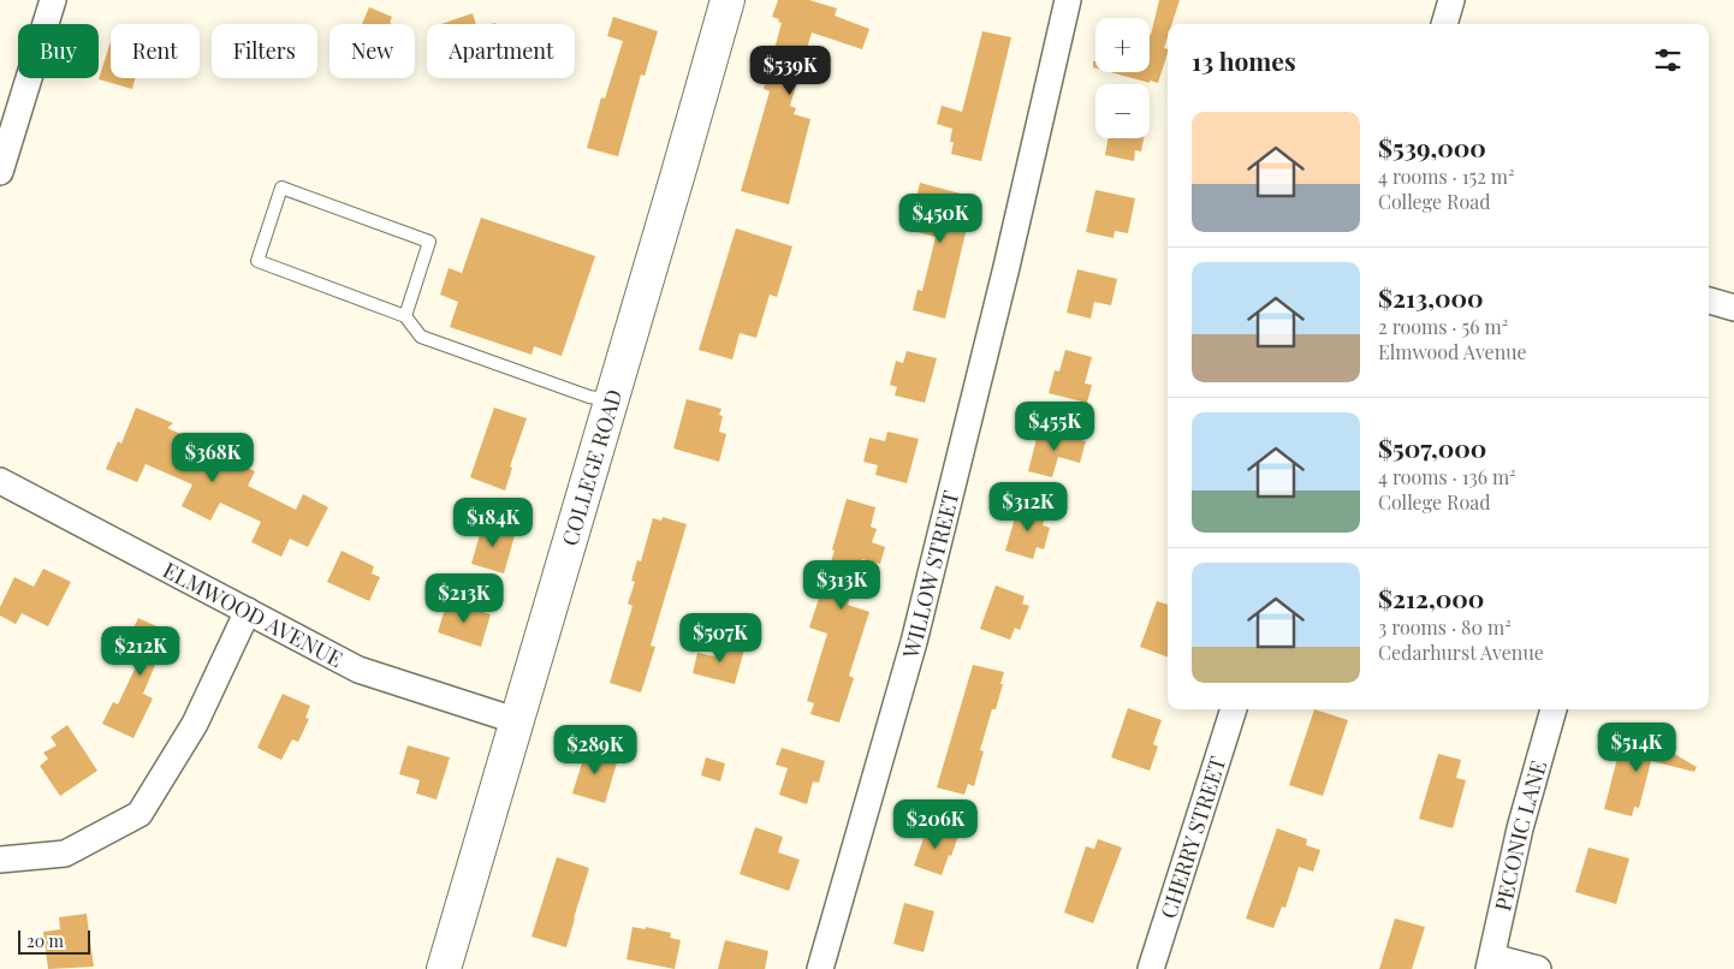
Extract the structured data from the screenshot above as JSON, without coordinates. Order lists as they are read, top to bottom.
{
  "streets": {
    "street": [
      "COLLEGE ROAD",
      "WILLOW STREET",
      "ELMWOOD AVENUE",
      "CHERRY STREET",
      "PECONIC LANE"
    ]
  },
  "crossings": [
    ["COLLEGE ROAD", "ELMWOOD AVENUE"]
  ],
  "scale_bar": "20 m",
  "page": {
    "map_buttons": ["+", "−"],
    "chip": [
      "Buy",
      "Rent",
      "Filters",
      "New",
      "Apartment"
    ],
    "heading": "13 homes",
    "price": [
      "$539K",
      "$450K",
      "$455K",
      "$368K",
      "$312K",
      "$184K",
      "$313K",
      "$213K",
      "$507K",
      "$212K",
      "$514K",
      "$289K",
      "$206K"
    ],
    "list": [
      {
        "name": "$539,000",
        "note": "4 rooms · 152 m² · College Road"
      },
      {
        "name": "$213,000",
        "note": "2 rooms · 56 m² · Elmwood Avenue"
      },
      {
        "name": "$507,000",
        "note": "4 rooms · 136 m² · College Road"
      },
      {
        "name": "$212,000",
        "note": "3 rooms · 80 m² · Cedarhurst Avenue"
      }
    ],
    "scale": "20 m"
  }
}
